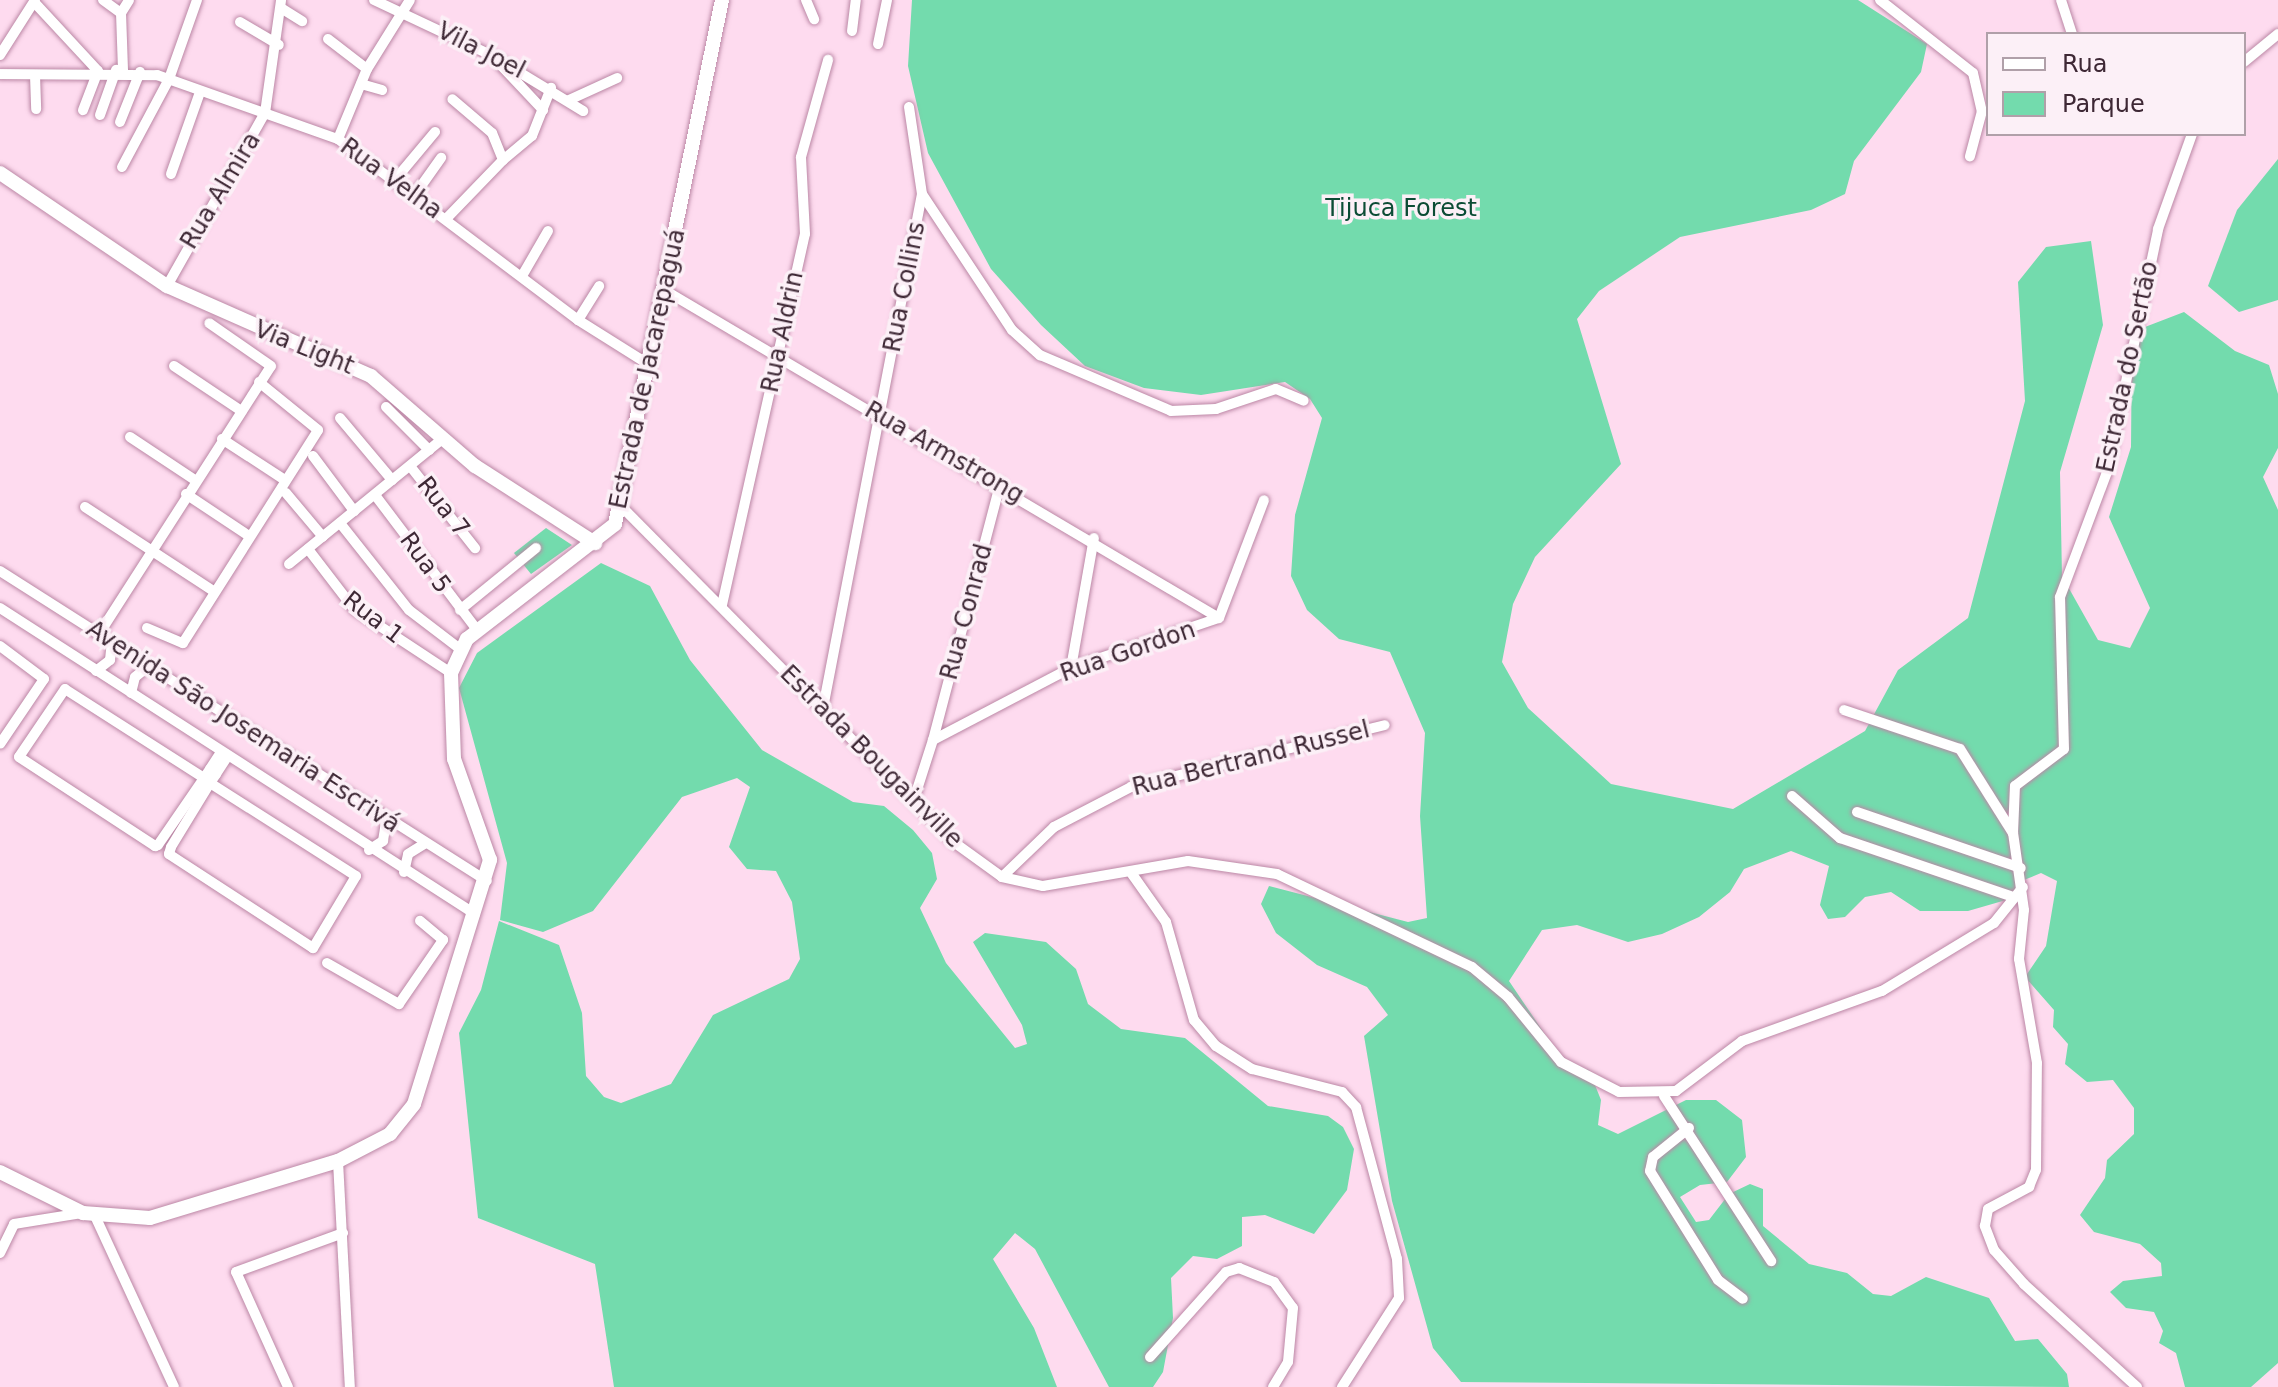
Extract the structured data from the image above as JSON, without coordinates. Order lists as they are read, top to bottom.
{
  "streets": {
    "street": [
      "Vila Joel",
      "Rua Velha",
      "Rua Almira",
      "Rua Collins",
      "Rua Aldrin",
      "Via Light",
      "Estrada do Sertão",
      "Estrada de Jacarepaguá",
      "Rua Armstrong",
      "Rua 7",
      "Rua 5",
      "Rua Conrad",
      "Rua 1",
      "Rua Gordon",
      "Avenida São Josemaria Escrivá",
      "Estrada Bougainville",
      "Rua Bertrand Russel"
    ]
  },
  "crossings": [
    ["Rua Velha", "Rua Almira"],
    ["Rua Velha", "Estrada de Jacarepaguá"],
    ["Rua Almira", "Via Light"],
    ["Rua Collins", "Rua Armstrong"],
    ["Rua Collins", "Estrada Bougainville"],
    ["Rua Aldrin", "Rua Armstrong"],
    ["Rua Aldrin", "Estrada Bougainville"],
    ["Via Light", "Estrada de Jacarepaguá"],
    ["Estrada de Jacarepaguá", "Rua Armstrong"],
    ["Estrada de Jacarepaguá", "Rua 5"],
    ["Estrada de Jacarepaguá", "Rua 1"],
    ["Estrada de Jacarepaguá", "Avenida São Josemaria Escrivá"],
    ["Estrada de Jacarepaguá", "Estrada Bougainville"],
    ["Rua Armstrong", "Rua Conrad"],
    ["Rua Armstrong", "Rua Gordon"],
    ["Rua Conrad", "Rua Gordon"],
    ["Estrada Bougainville", "Rua Bertrand Russel"]
  ],
  "parks": ["Tijuca Forest"],
  "legend": ["Rua", "Parque"]
}
